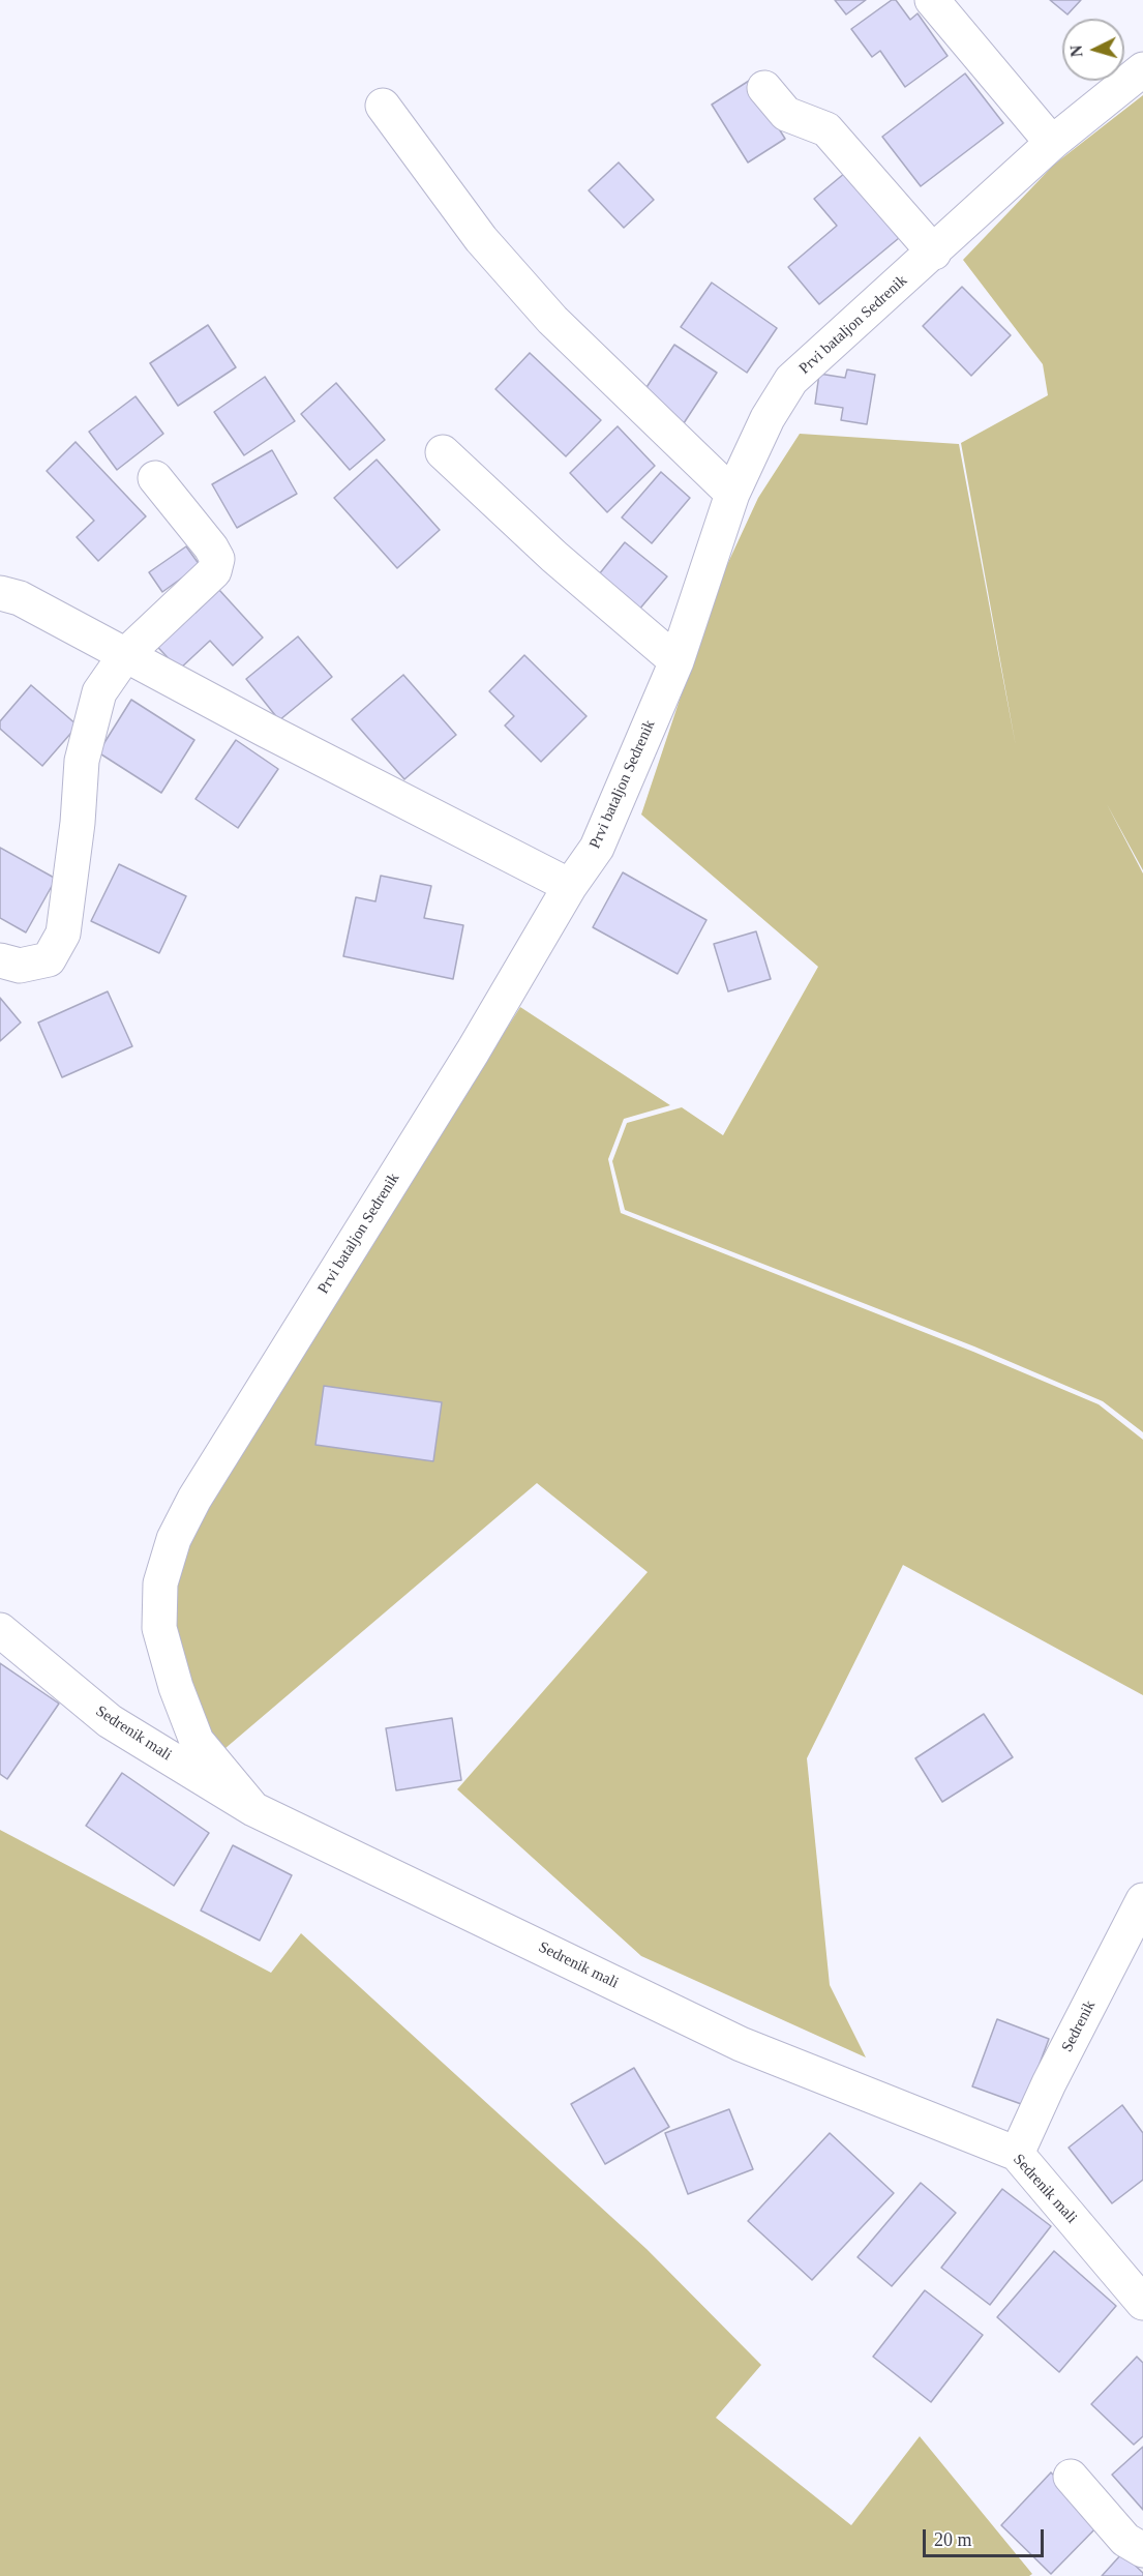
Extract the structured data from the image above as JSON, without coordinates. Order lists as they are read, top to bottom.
{
  "streets": {
    "street": ["Prvi bataljon Sedrenik", "Sedrenik mali", "Sedrenik"]
  },
  "crossings": [
    ["Prvi bataljon Sedrenik", "Sedrenik mali"],
    ["Sedrenik mali", "Sedrenik"]
  ],
  "scale_bar": "20 m",
  "north": "left"
}
